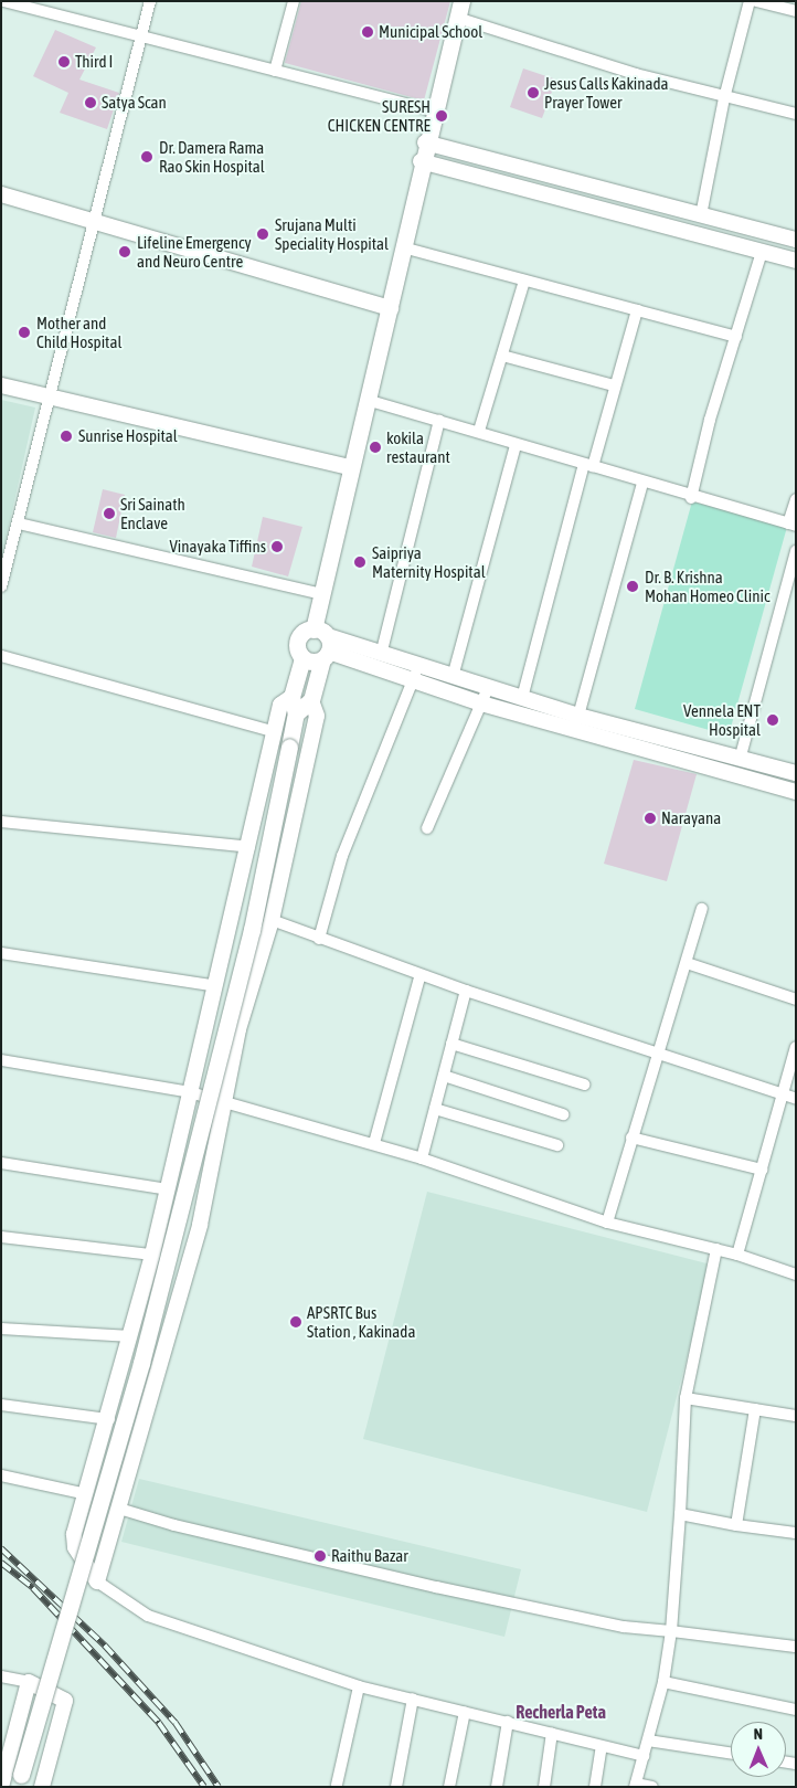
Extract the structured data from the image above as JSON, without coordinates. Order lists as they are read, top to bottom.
{
  "districts": ["Recherla Peta"],
  "places": [
    "Municipal School",
    "Third I",
    "Jesus Calls Kakinada Prayer Tower",
    "Satya Scan",
    "SURESH CHICKEN CENTRE",
    "Dr. Damera Rama Rao Skin Hospital",
    "Srujana Multi Speciality Hospital",
    "Lifeline Emergency and Neuro Centre",
    "Mother and Child Hospital",
    "Sunrise Hospital",
    "kokila restaurant",
    "Sri Sainath Enclave",
    "Vinayaka Tiffins",
    "Saipriya Maternity Hospital",
    "Dr. B. Krishna Mohan Homeo Clinic",
    "Vennela ENT Hospital",
    "Narayana",
    "APSRTC Bus Station , Kakinada",
    "Raithu Bazar"
  ],
  "north": "top"
}
